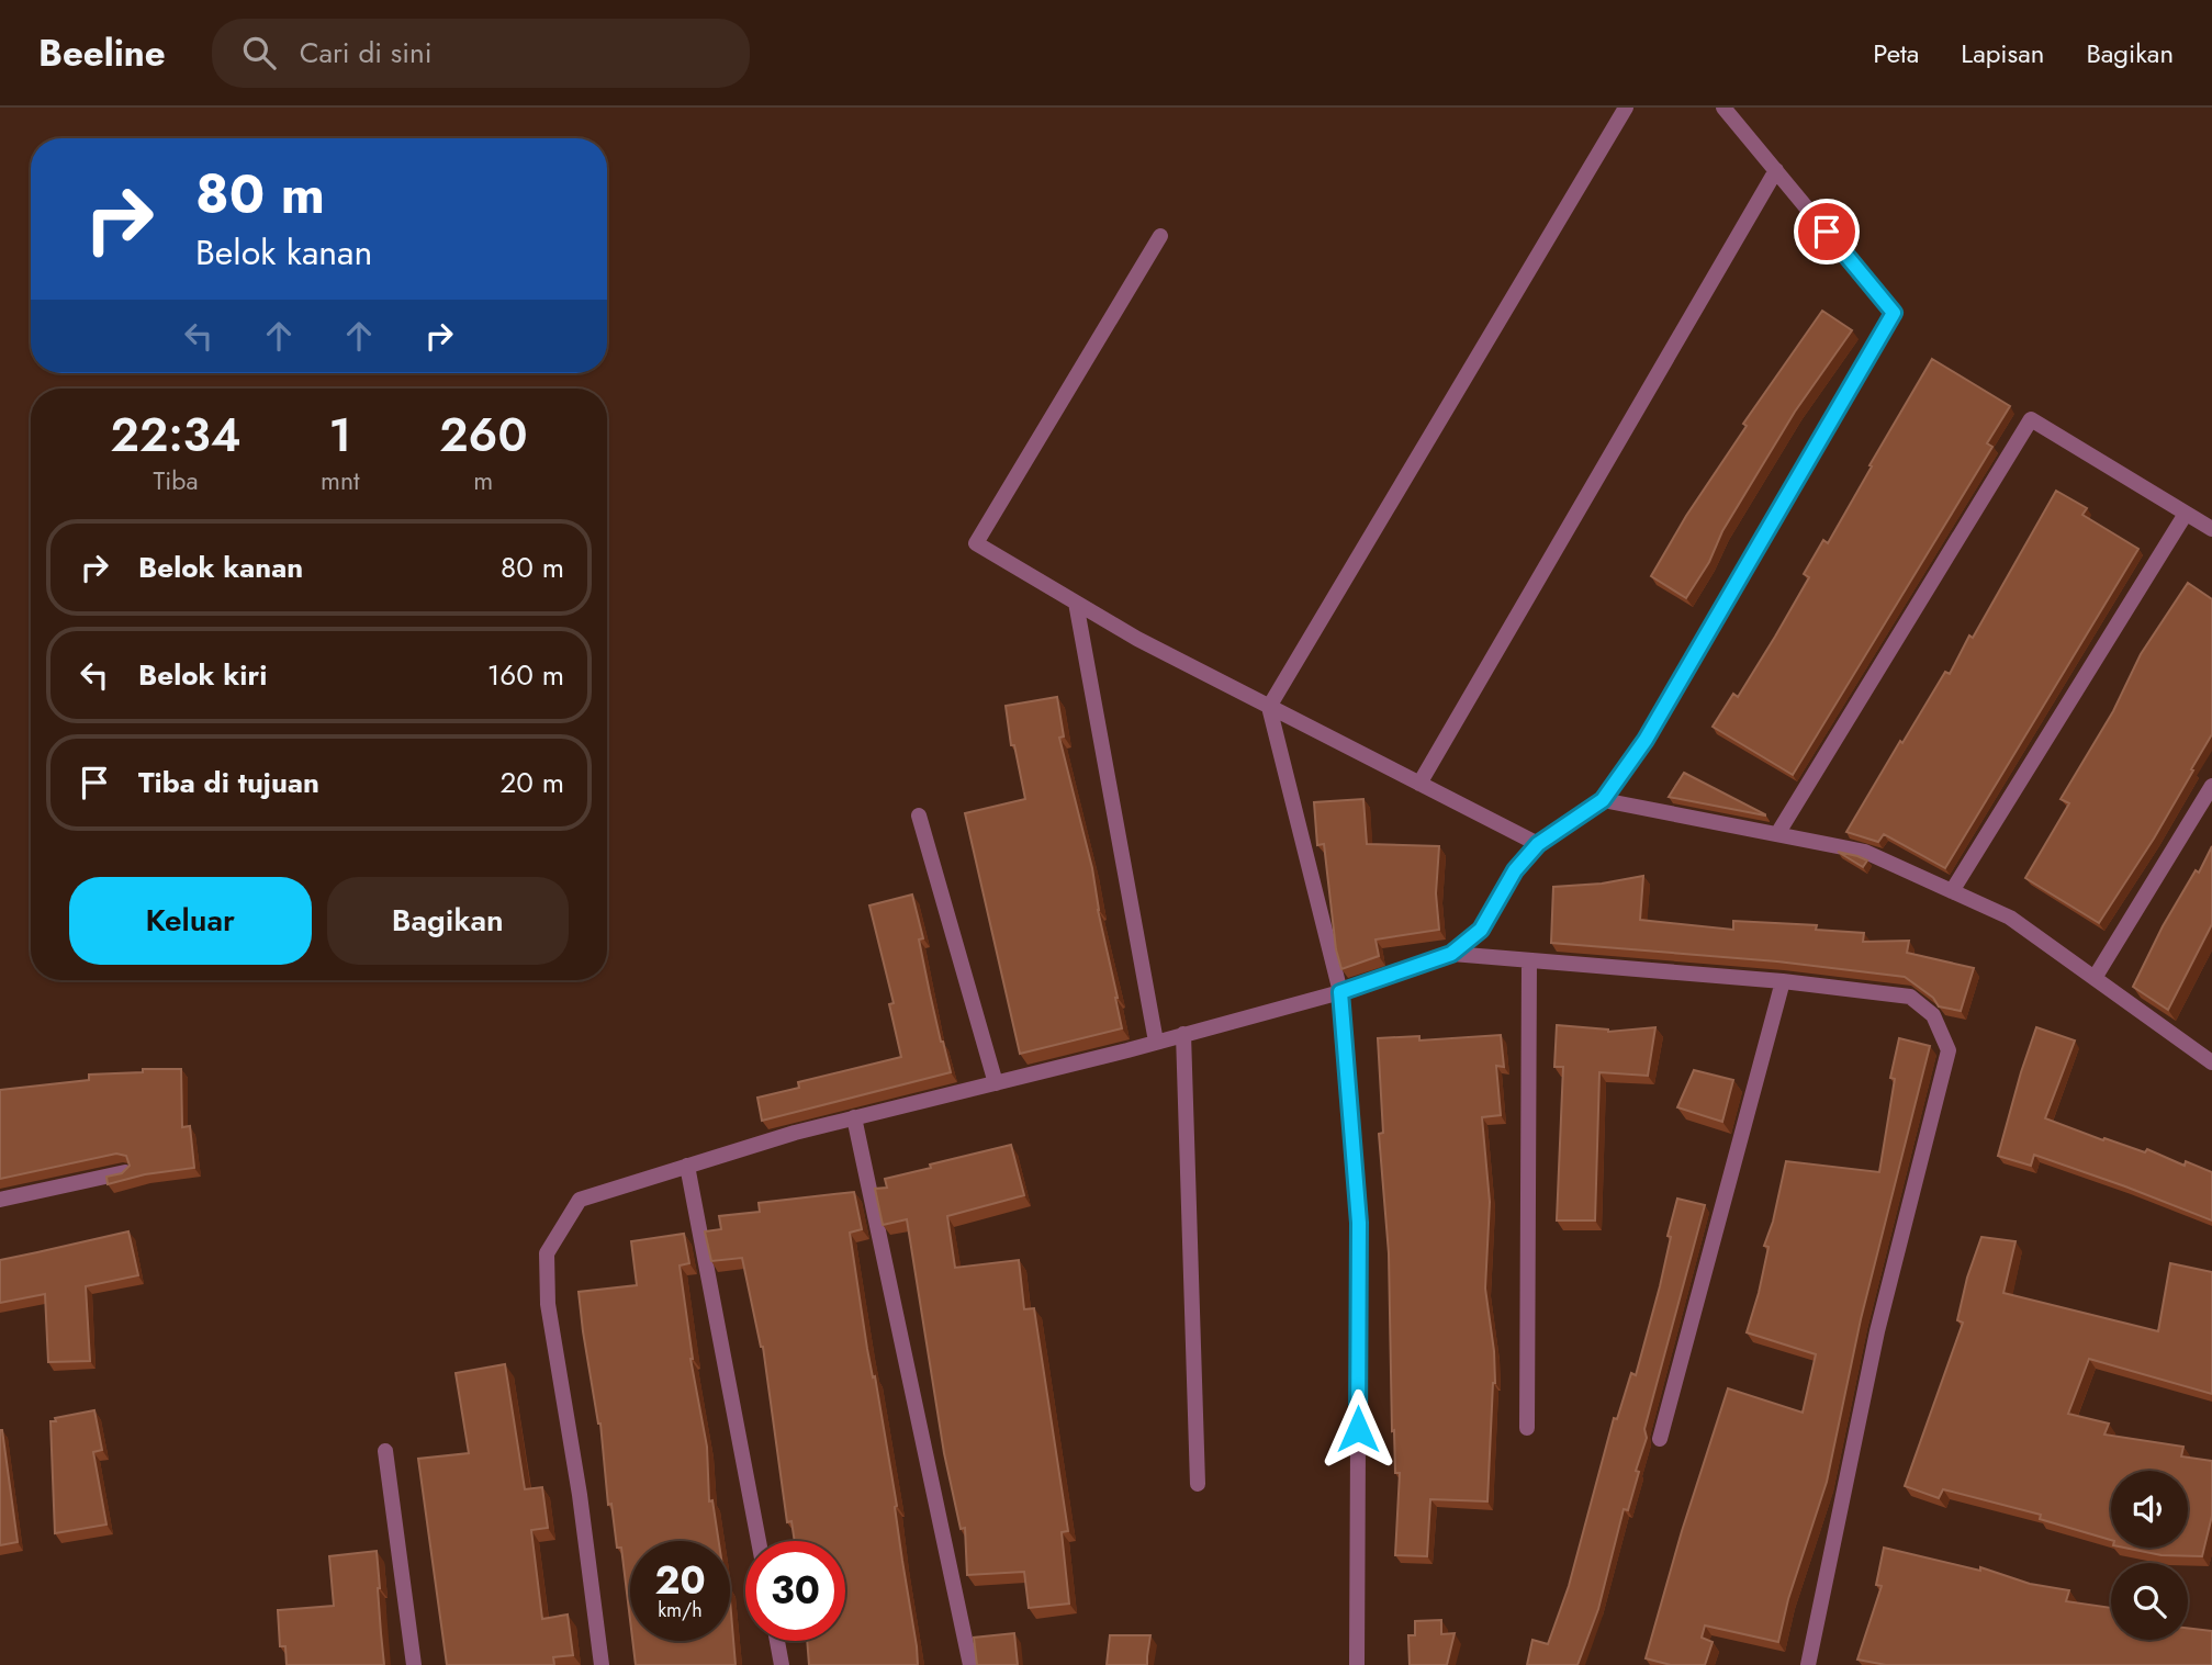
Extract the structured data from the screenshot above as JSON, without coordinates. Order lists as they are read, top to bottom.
{
  "page": {
    "header": "Beeline",
    "search": "Cari di sini",
    "nav": ["Peta", "Lapisan", "Bagikan"],
    "turn": ["80 m", "Belok kanan"],
    "eta": [
      "22:34",
      "Tiba",
      "1",
      "mnt",
      "260",
      "m"
    ],
    "list": [
      {
        "name": "Belok kanan",
        "value": "80 m"
      },
      {
        "name": "Belok kiri",
        "value": "160 m"
      },
      {
        "name": "Tiba di tujuan",
        "value": "20 m"
      }
    ],
    "buttons": ["Keluar", "Bagikan"],
    "speed": "20 km/h",
    "limit": "30"
  }
}
